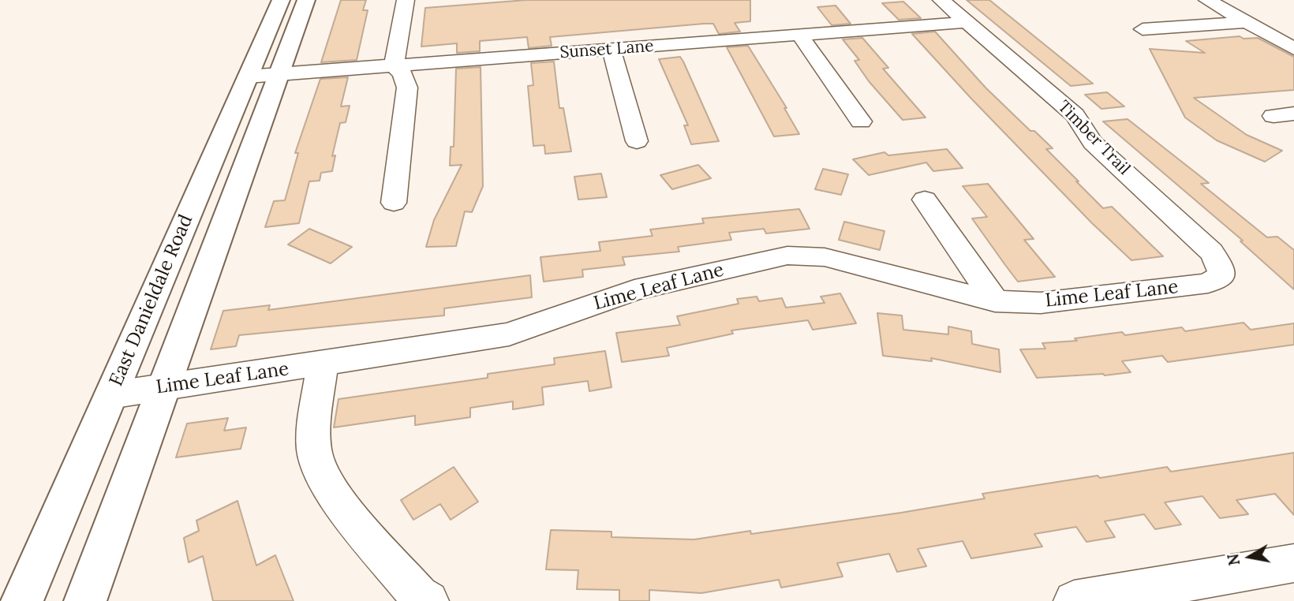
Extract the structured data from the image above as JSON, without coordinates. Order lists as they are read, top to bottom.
{
  "streets": {
    "main road": ["East Danieldale Road"],
    "street": ["Sunset Lane", "Timber Trail", "Lime Leaf Lane"]
  },
  "crossings": [
    ["Sunset Lane", "Timber Trail"],
    ["Sunset Lane", "East Danieldale Road"],
    ["Timber Trail", "Lime Leaf Lane"],
    ["Lime Leaf Lane", "East Danieldale Road"]
  ],
  "north": "left"
}
